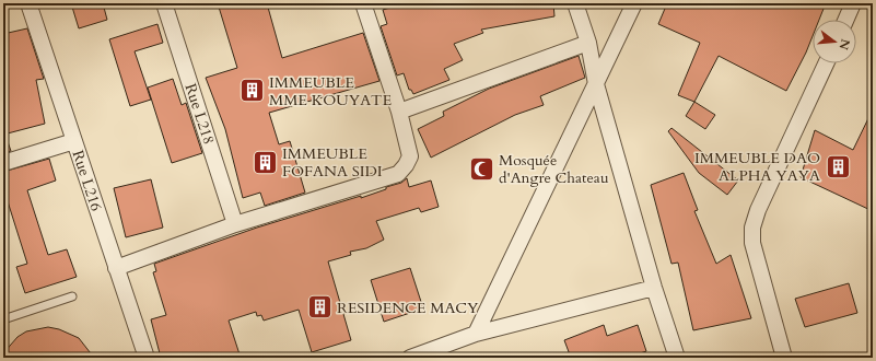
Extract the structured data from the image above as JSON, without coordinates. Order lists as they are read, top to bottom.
{
  "streets": {
    "street": ["Rue L218", "Rue L216"]
  },
  "places": {
    "building": [
      "IMMEUBLE MME KOUYATE",
      "IMMEUBLE FOFANA SIDI",
      "IMMEUBLE DAO ALPHA YAYA",
      "RESIDENCE MACY"
    ],
    "mosque": ["Mosquée d'Angre Chateau"]
  },
  "north": "right"
}
